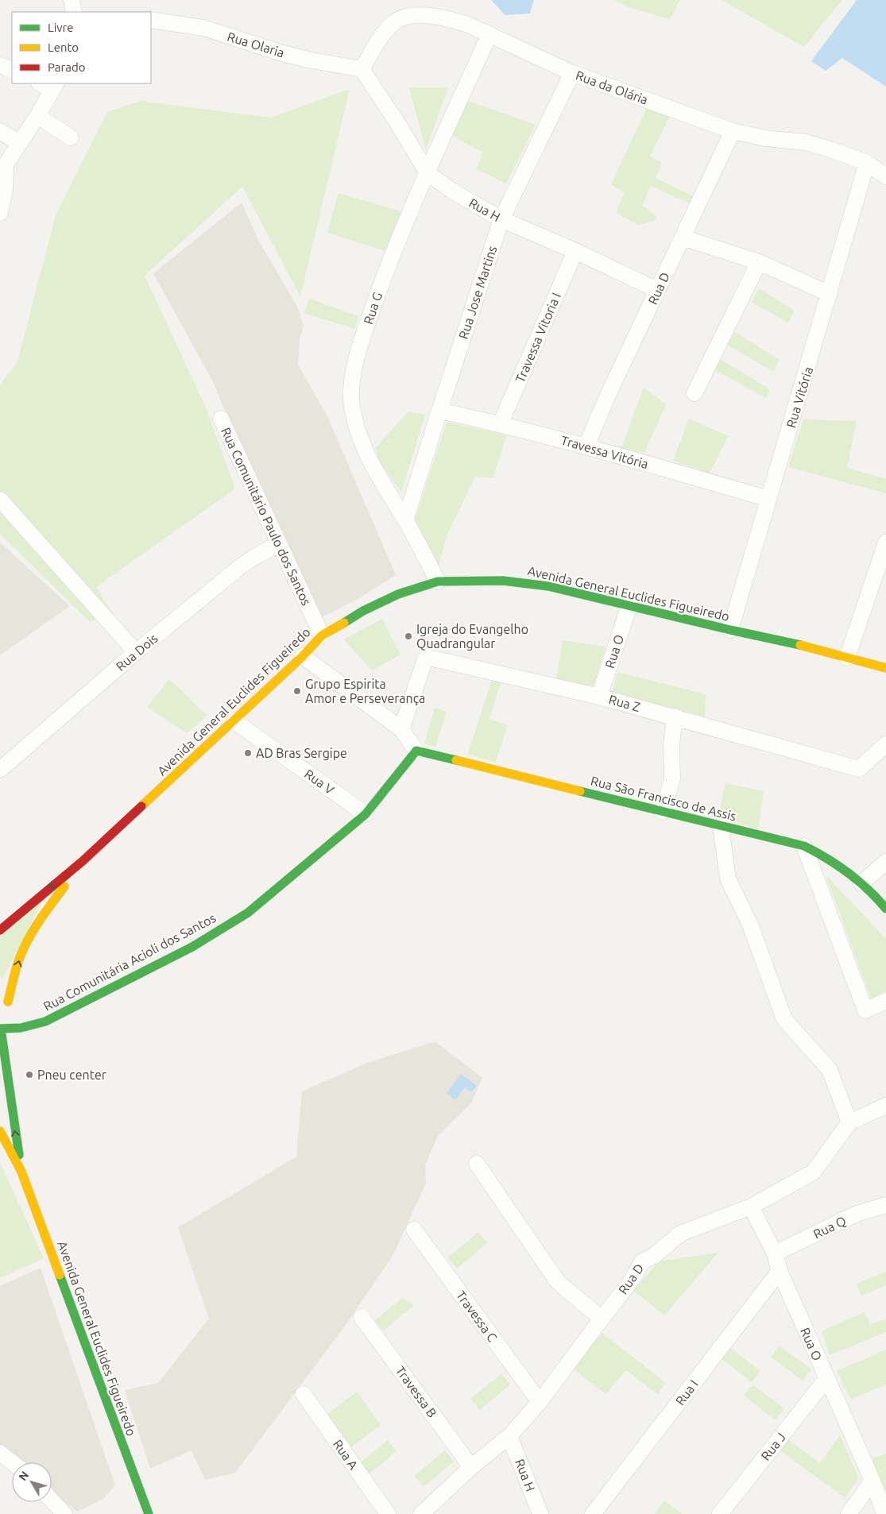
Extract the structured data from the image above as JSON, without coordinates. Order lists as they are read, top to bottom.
{
  "streets": {
    "main road": ["Avenida General Euclides Figueiredo", "Rua São Francisco de Assis", "Rua Comunitária Acioli dos Santos"],
    "street": [
      "Rua Olaria",
      "Rua da Olária",
      "Rua H",
      "Rua D",
      "Rua Jose Martins",
      "Rua G",
      "Travessa Vitoria I",
      "Rua Vitória",
      "Travessa Vitória",
      "Rua Comunitário Paulo dos Santos",
      "Rua O",
      "Rua Dois",
      "Rua Z",
      "Rua V",
      "Rua Q",
      "Travessa C",
      "Travessa B",
      "Rua I",
      "Rua J",
      "Rua A"
    ]
  },
  "crossings": [
    ["Rua Olaria", "Rua da Olária"],
    ["Rua Olaria", "Rua H"],
    ["Rua da Olária", "Rua H"],
    ["Rua da Olária", "Rua D"],
    ["Rua da Olária", "Rua Jose Martins"],
    ["Rua da Olária", "Rua G"],
    ["Rua da Olária", "Rua Vitória"],
    ["Rua H", "Rua D"],
    ["Rua H", "Rua Jose Martins"],
    ["Rua H", "Rua G"],
    ["Rua H", "Travessa Vitoria I"],
    ["Rua D", "Travessa Vitória"],
    ["Rua D", "Rua O"],
    ["Rua D", "Travessa C"],
    ["Rua D", "Travessa B"],
    ["Rua Jose Martins", "Rua G"],
    ["Rua Jose Martins", "Travessa Vitória"],
    ["Rua G", "Avenida General Euclides Figueiredo"],
    ["Travessa Vitoria I", "Travessa Vitória"],
    ["Rua Vitória", "Travessa Vitória"],
    ["Rua Vitória", "Avenida General Euclides Figueiredo"],
    ["Rua Comunitário Paulo dos Santos", "Avenida General Euclides Figueiredo"],
    ["Rua Comunitário Paulo dos Santos", "Rua Dois"],
    ["Avenida General Euclides Figueiredo", "Rua O"],
    ["Avenida General Euclides Figueiredo", "Rua V"],
    ["Avenida General Euclides Figueiredo", "Rua Comunitária Acioli dos Santos"],
    ["Rua O", "Rua Z"],
    ["Rua O", "Rua Q"],
    ["Rua O", "Rua I"],
    ["Rua O", "Rua J"],
    ["Rua V", "Rua Comunitária Acioli dos Santos"],
    ["Rua São Francisco de Assis", "Rua Comunitária Acioli dos Santos"]
  ],
  "places": [
    "Igreja do Evangelho Quadrangular",
    "Grupo Espirita Amor e Perseverança",
    "AD Bras Sergipe",
    "Pneu center"
  ],
  "legend": ["Livre", "Lento", "Parado"],
  "north": "top left"
}
